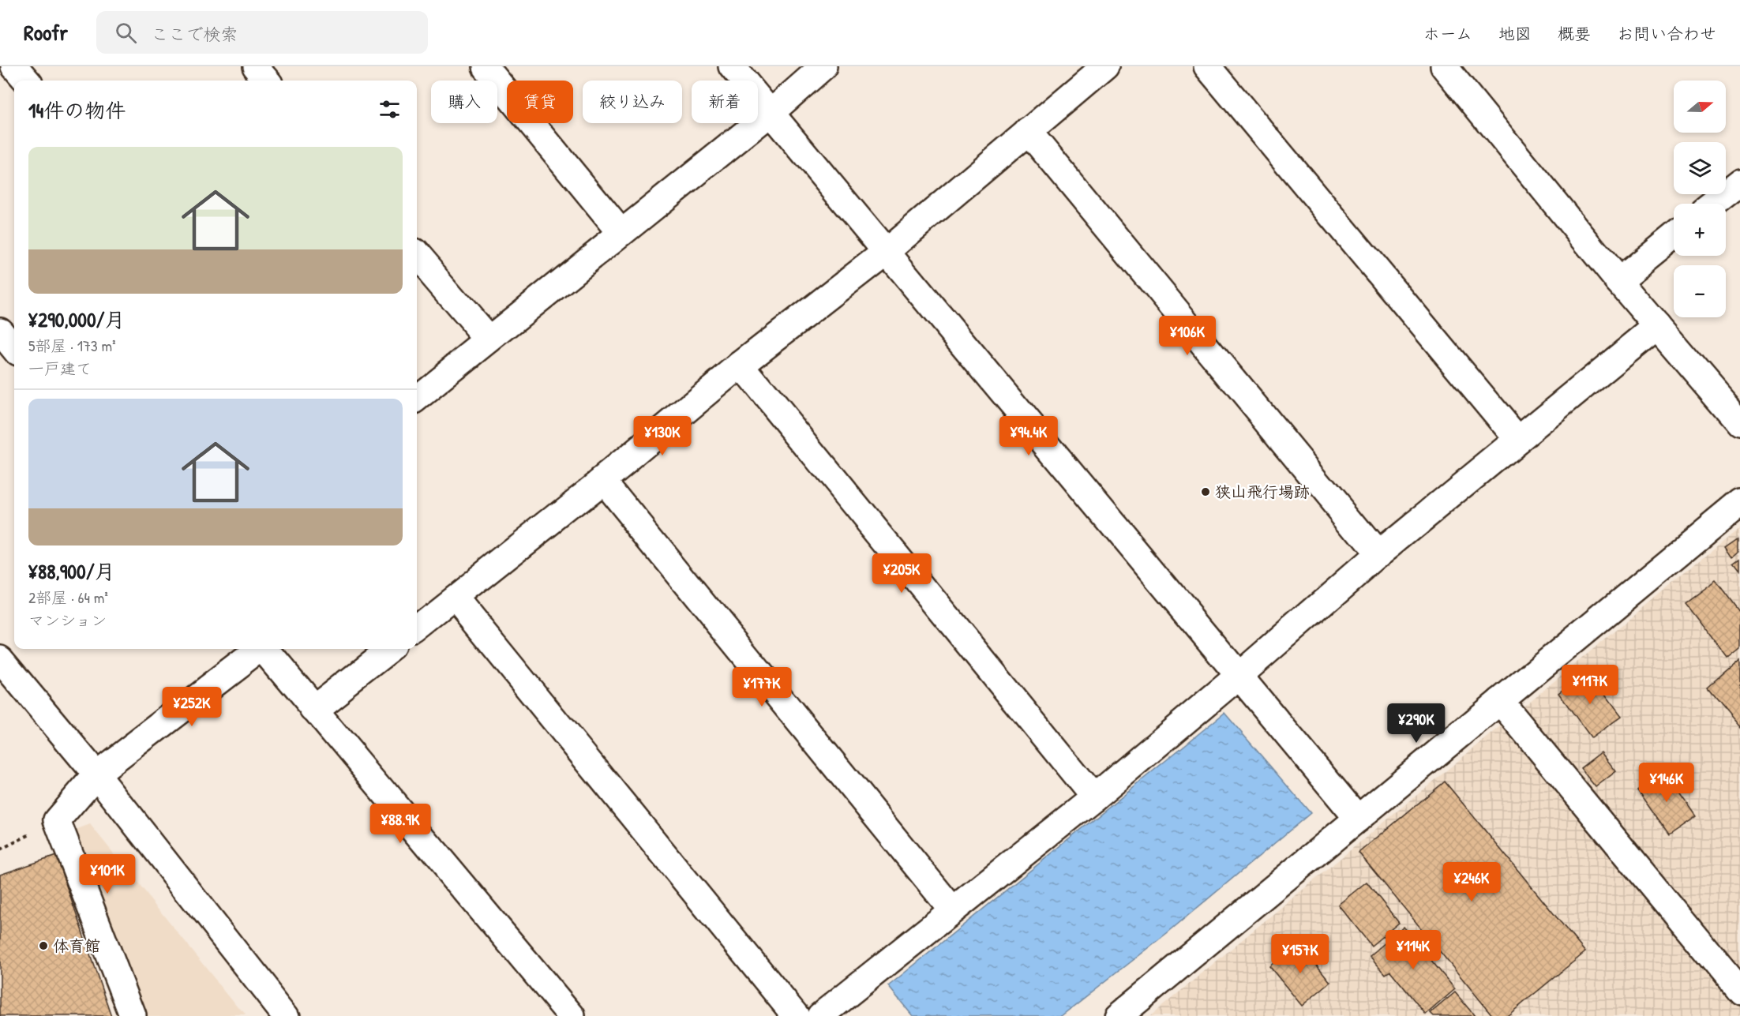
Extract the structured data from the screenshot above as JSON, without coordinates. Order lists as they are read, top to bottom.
{
  "places": ["狭山飛行場跡", "体育館"],
  "north": "right",
  "page": {
    "header": "Roofr",
    "search": "ここで検索",
    "nav": [
      "ホーム",
      "地図",
      "概要",
      "お問い合わせ"
    ],
    "map_buttons": ["+", "−"],
    "chip": [
      "購入",
      "賃貸",
      "絞り込み",
      "新着"
    ],
    "heading": "14件の物件",
    "list": [
      {
        "name": "¥290,000/月",
        "note": "5部屋 · 173 m² · 一戸建て"
      },
      {
        "name": "¥88,900/月",
        "note": "2部屋 · 64 m² · マンション"
      }
    ],
    "price": [
      "¥106K",
      "¥130K",
      "¥94.4K",
      "¥205K",
      "¥117K",
      "¥177K",
      "¥252K",
      "¥290K",
      "¥146K",
      "¥88.9K",
      "¥101K",
      "¥246K",
      "¥114K",
      "¥157K"
    ]
  }
}
